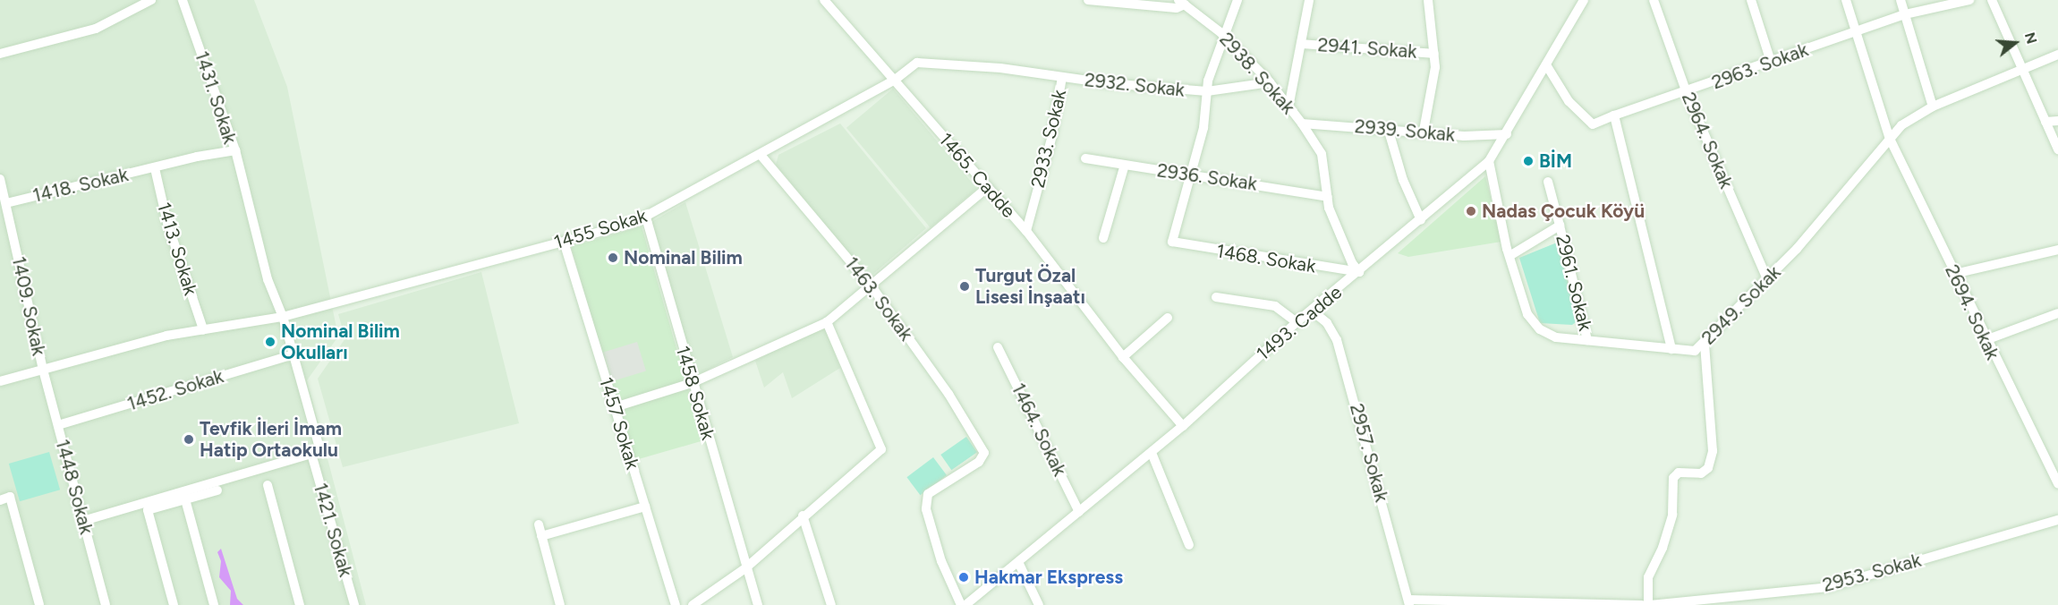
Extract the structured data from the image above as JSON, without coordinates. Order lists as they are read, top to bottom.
{
  "streets": {
    "street": [
      "2941. Sokak",
      "2963. Sokak",
      "2938. Sokak",
      "2932. Sokak",
      "1431. Sokak",
      "2939. Sokak",
      "2933. Sokak",
      "2964. Sokak",
      "1465. Cadde",
      "2936. Sokak",
      "1418. Sokak",
      "1455 Sokak",
      "1413. Sokak",
      "1468. Sokak",
      "2961. Sokak",
      "1463. Sokak",
      "2949. Sokak",
      "1409. Sokak",
      "2694. Sokak",
      "1493. Cadde",
      "1452. Sokak",
      "1458 Sokak",
      "1457 Sokak",
      "1464. Sokak",
      "2957. Sokak",
      "1448 Sokak",
      "1421. Sokak",
      "2953. Sokak"
    ]
  },
  "crossings": [
    ["2963. Sokak", "2964. Sokak"],
    ["2963. Sokak", "1493. Cadde"],
    ["2938. Sokak", "2932. Sokak"],
    ["2938. Sokak", "2939. Sokak"],
    ["2938. Sokak", "2936. Sokak"],
    ["2938. Sokak", "1468. Sokak"],
    ["2938. Sokak", "1493. Cadde"],
    ["2932. Sokak", "2933. Sokak"],
    ["2932. Sokak", "1465. Cadde"],
    ["2932. Sokak", "1455 Sokak"],
    ["1431. Sokak", "1418. Sokak"],
    ["1431. Sokak", "1413. Sokak"],
    ["1431. Sokak", "1421. Sokak"],
    ["2939. Sokak", "1493. Cadde"],
    ["2933. Sokak", "1465. Cadde"],
    ["2964. Sokak", "2949. Sokak"],
    ["1465. Cadde", "1455 Sokak"],
    ["1465. Cadde", "1493. Cadde"],
    ["2936. Sokak", "1468. Sokak"],
    ["1418. Sokak", "1413. Sokak"],
    ["1418. Sokak", "1409. Sokak"],
    ["1455 Sokak", "1413. Sokak"],
    ["1455 Sokak", "1463. Sokak"],
    ["1455 Sokak", "1458 Sokak"],
    ["1455 Sokak", "1457 Sokak"],
    ["1455 Sokak", "1421. Sokak"],
    ["1468. Sokak", "1493. Cadde"],
    ["2961. Sokak", "2949. Sokak"],
    ["2949. Sokak", "2694. Sokak"],
    ["2949. Sokak", "1493. Cadde"],
    ["1409. Sokak", "1448 Sokak"],
    ["1493. Cadde", "1464. Sokak"],
    ["1493. Cadde", "2957. Sokak"],
    ["1452. Sokak", "1448 Sokak"],
    ["1452. Sokak", "1421. Sokak"]
  ],
  "places": [
    "BİM",
    "Nadas Çocuk Köyü",
    "Nominal Bilim",
    "Turgut Özal Lisesi İnşaatı",
    "Nominal Bilim Okulları",
    "Tevfik İleri İmam Hatip Ortaokulu",
    "Hakmar Ekspress"
  ],
  "north": "right"
}
